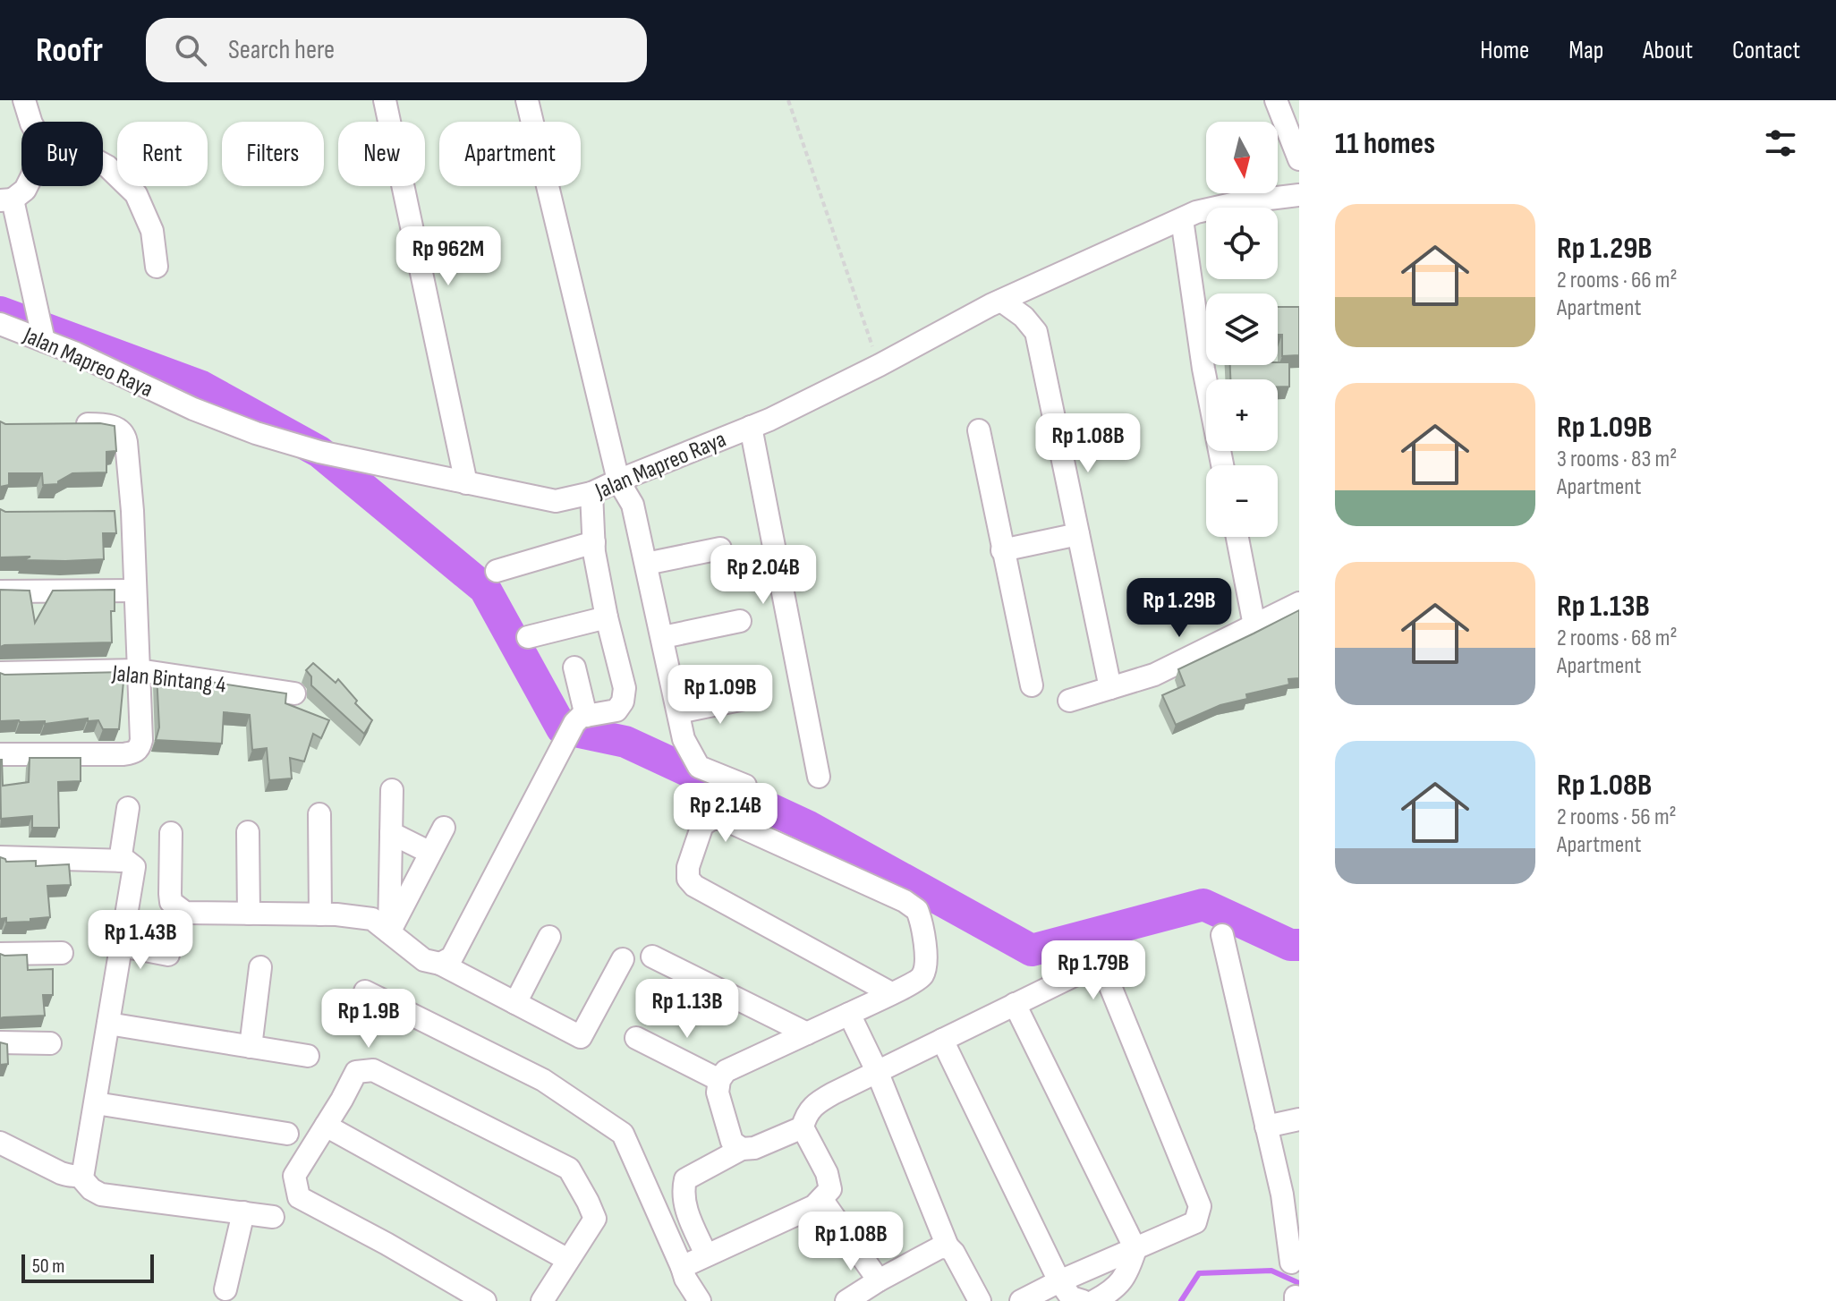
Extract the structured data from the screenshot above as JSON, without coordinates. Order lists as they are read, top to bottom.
{
  "streets": {
    "street": ["Jalan Mapreo Raya", "Jalan Bintang 4"]
  },
  "scale_bar": "50 m",
  "north": "bottom",
  "page": {
    "header": "Roofr",
    "search": "Search here",
    "nav": [
      "Home",
      "Map",
      "About",
      "Contact"
    ],
    "heading": "11 homes",
    "map_buttons": ["+", "−"],
    "chip": [
      "Buy",
      "Rent",
      "Filters",
      "New",
      "Apartment"
    ],
    "list": [
      {
        "name": "Rp 1.29B",
        "note": "2 rooms · 66 m² · Apartment"
      },
      {
        "name": "Rp 1.09B",
        "note": "3 rooms · 83 m² · Apartment"
      },
      {
        "name": "Rp 1.13B",
        "note": "2 rooms · 68 m² · Apartment"
      },
      {
        "name": "Rp 1.08B",
        "note": "2 rooms · 56 m² · Apartment"
      }
    ],
    "price": [
      "Rp 962M",
      "Rp 1.08B",
      "Rp 2.04B",
      "Rp 1.29B",
      "Rp 1.09B",
      "Rp 2.14B",
      "Rp 1.43B",
      "Rp 1.79B",
      "Rp 1.13B",
      "Rp 1.9B",
      "Rp 1.08B"
    ],
    "scale": "50 m"
  }
}
